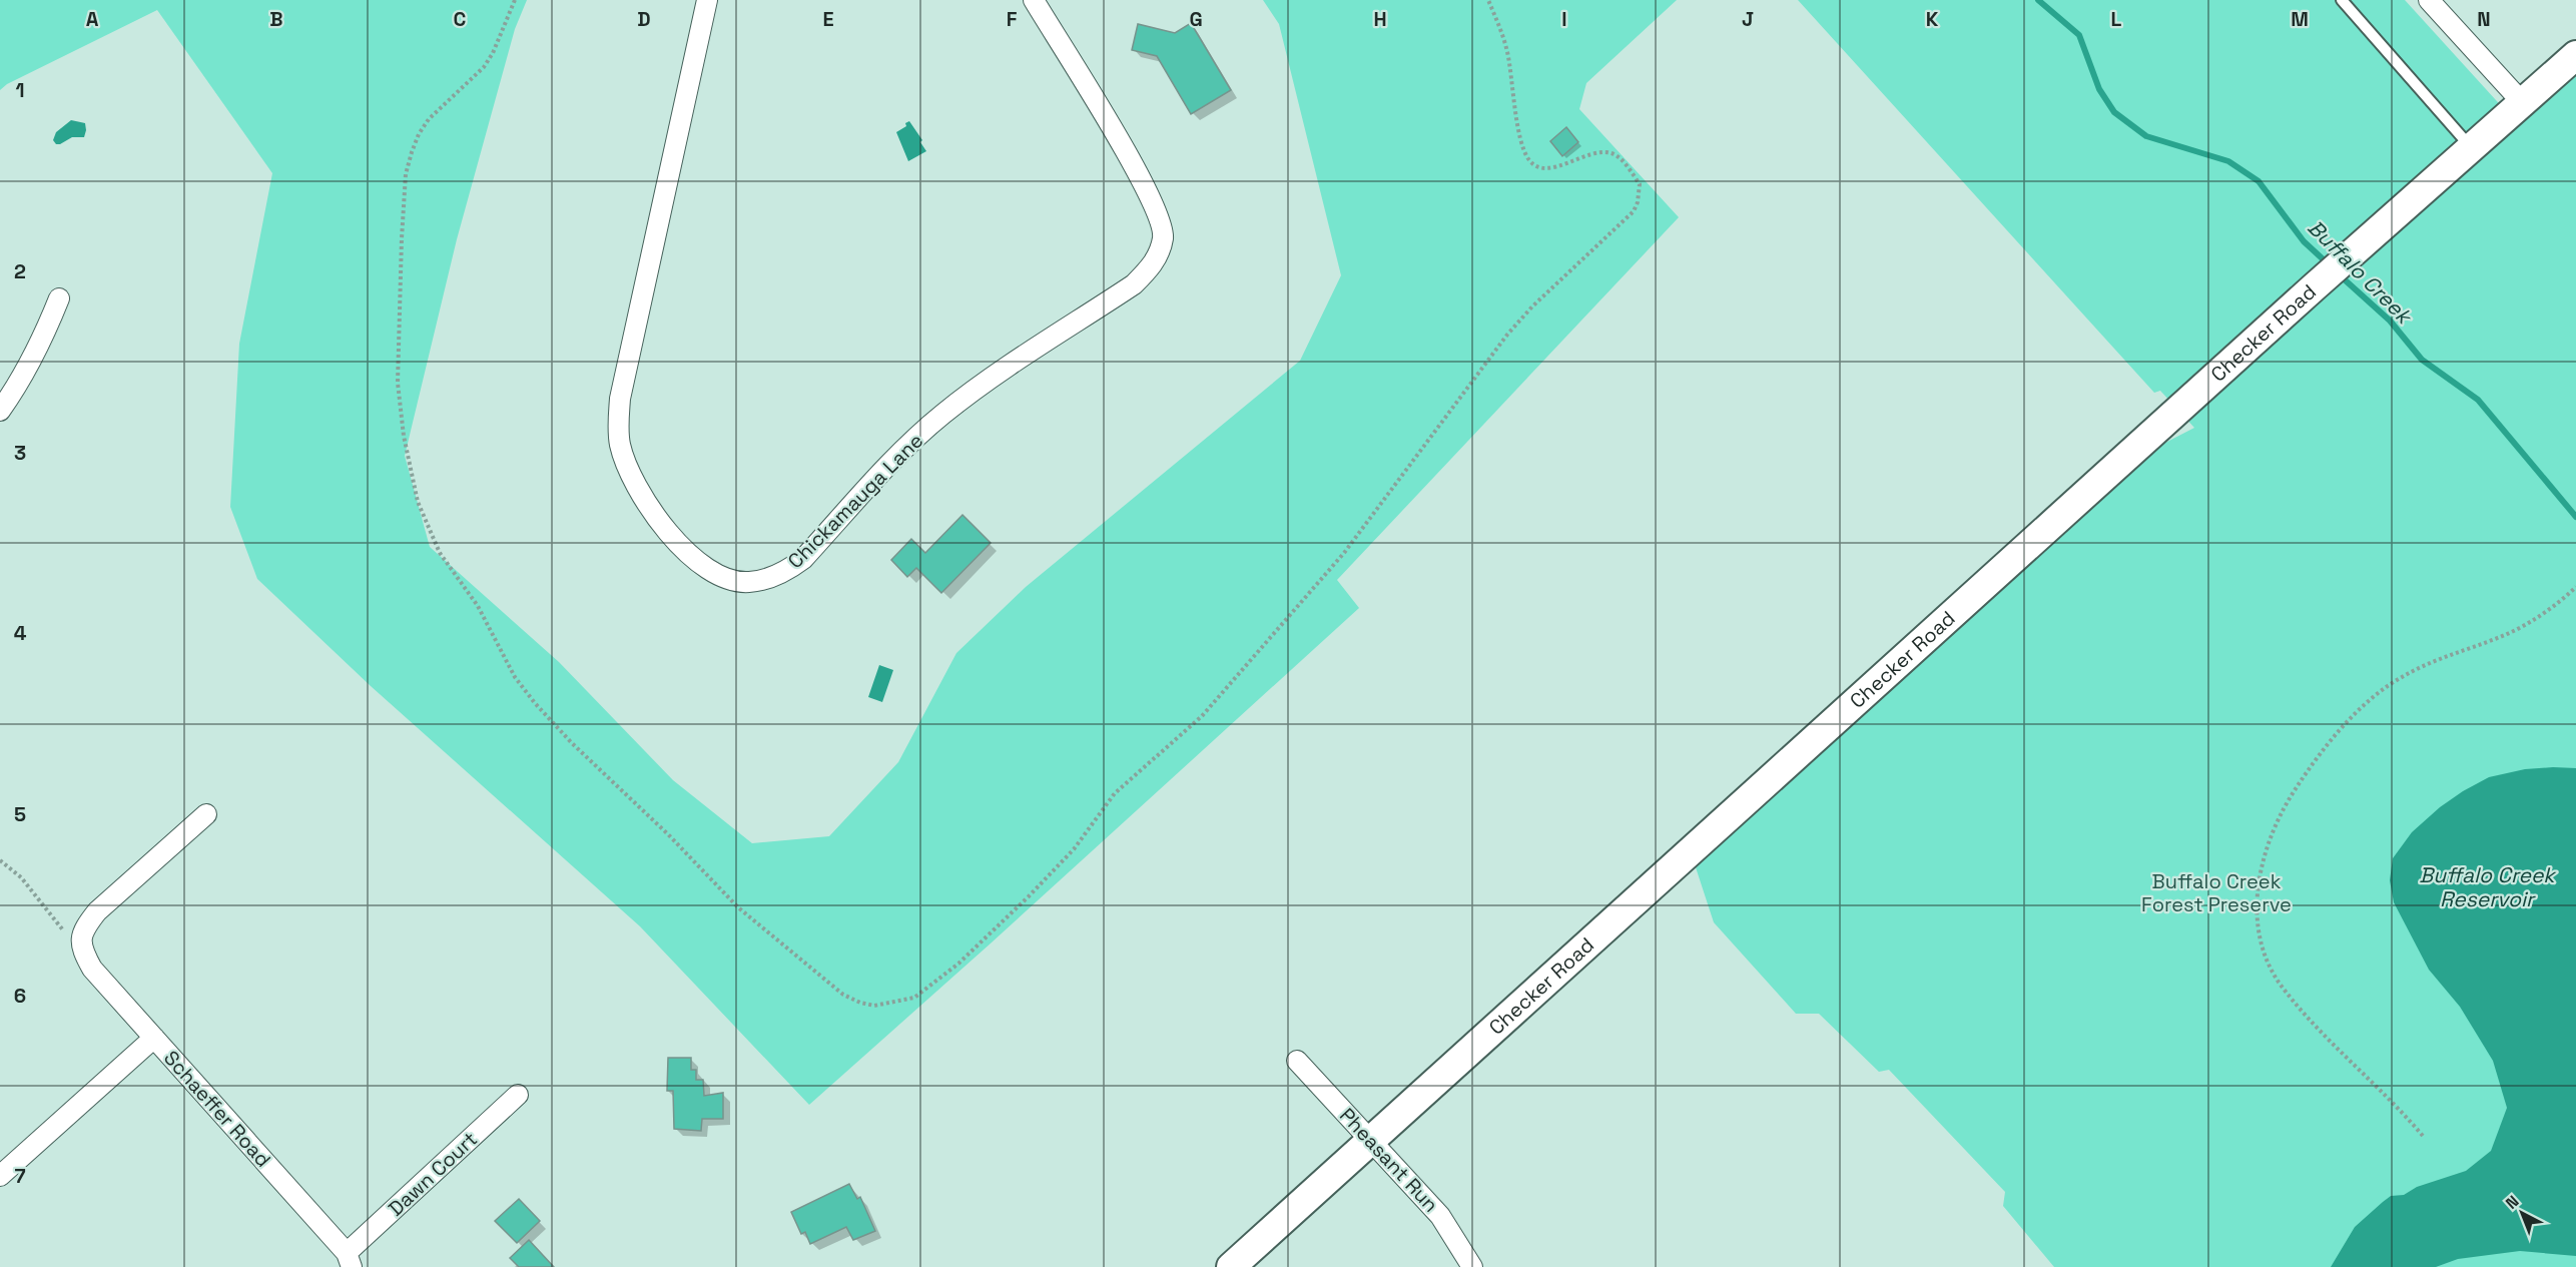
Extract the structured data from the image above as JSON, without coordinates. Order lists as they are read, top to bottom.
{
  "streets": {
    "street": [
      "Checker Road",
      "Chickamauga Lane",
      "Schaeffer Road",
      "Pheasant Run",
      "Dawn Court"
    ]
  },
  "crossings": [
    ["Checker Road", "Pheasant Run"],
    ["Schaeffer Road", "Dawn Court"]
  ],
  "water": ["Buffalo Creek", "Buffalo Creek Reservoir"],
  "parks": ["Buffalo Creek Forest Preserve"],
  "north": "top left",
  "grid": {
    "columns": [
      "A",
      "B",
      "C",
      "D",
      "E",
      "F",
      "G",
      "H",
      "I",
      "J",
      "K",
      "L",
      "M",
      "N"
    ],
    "rows": [
      "1",
      "2",
      "3",
      "4",
      "5",
      "6",
      "7"
    ]
  }
}
